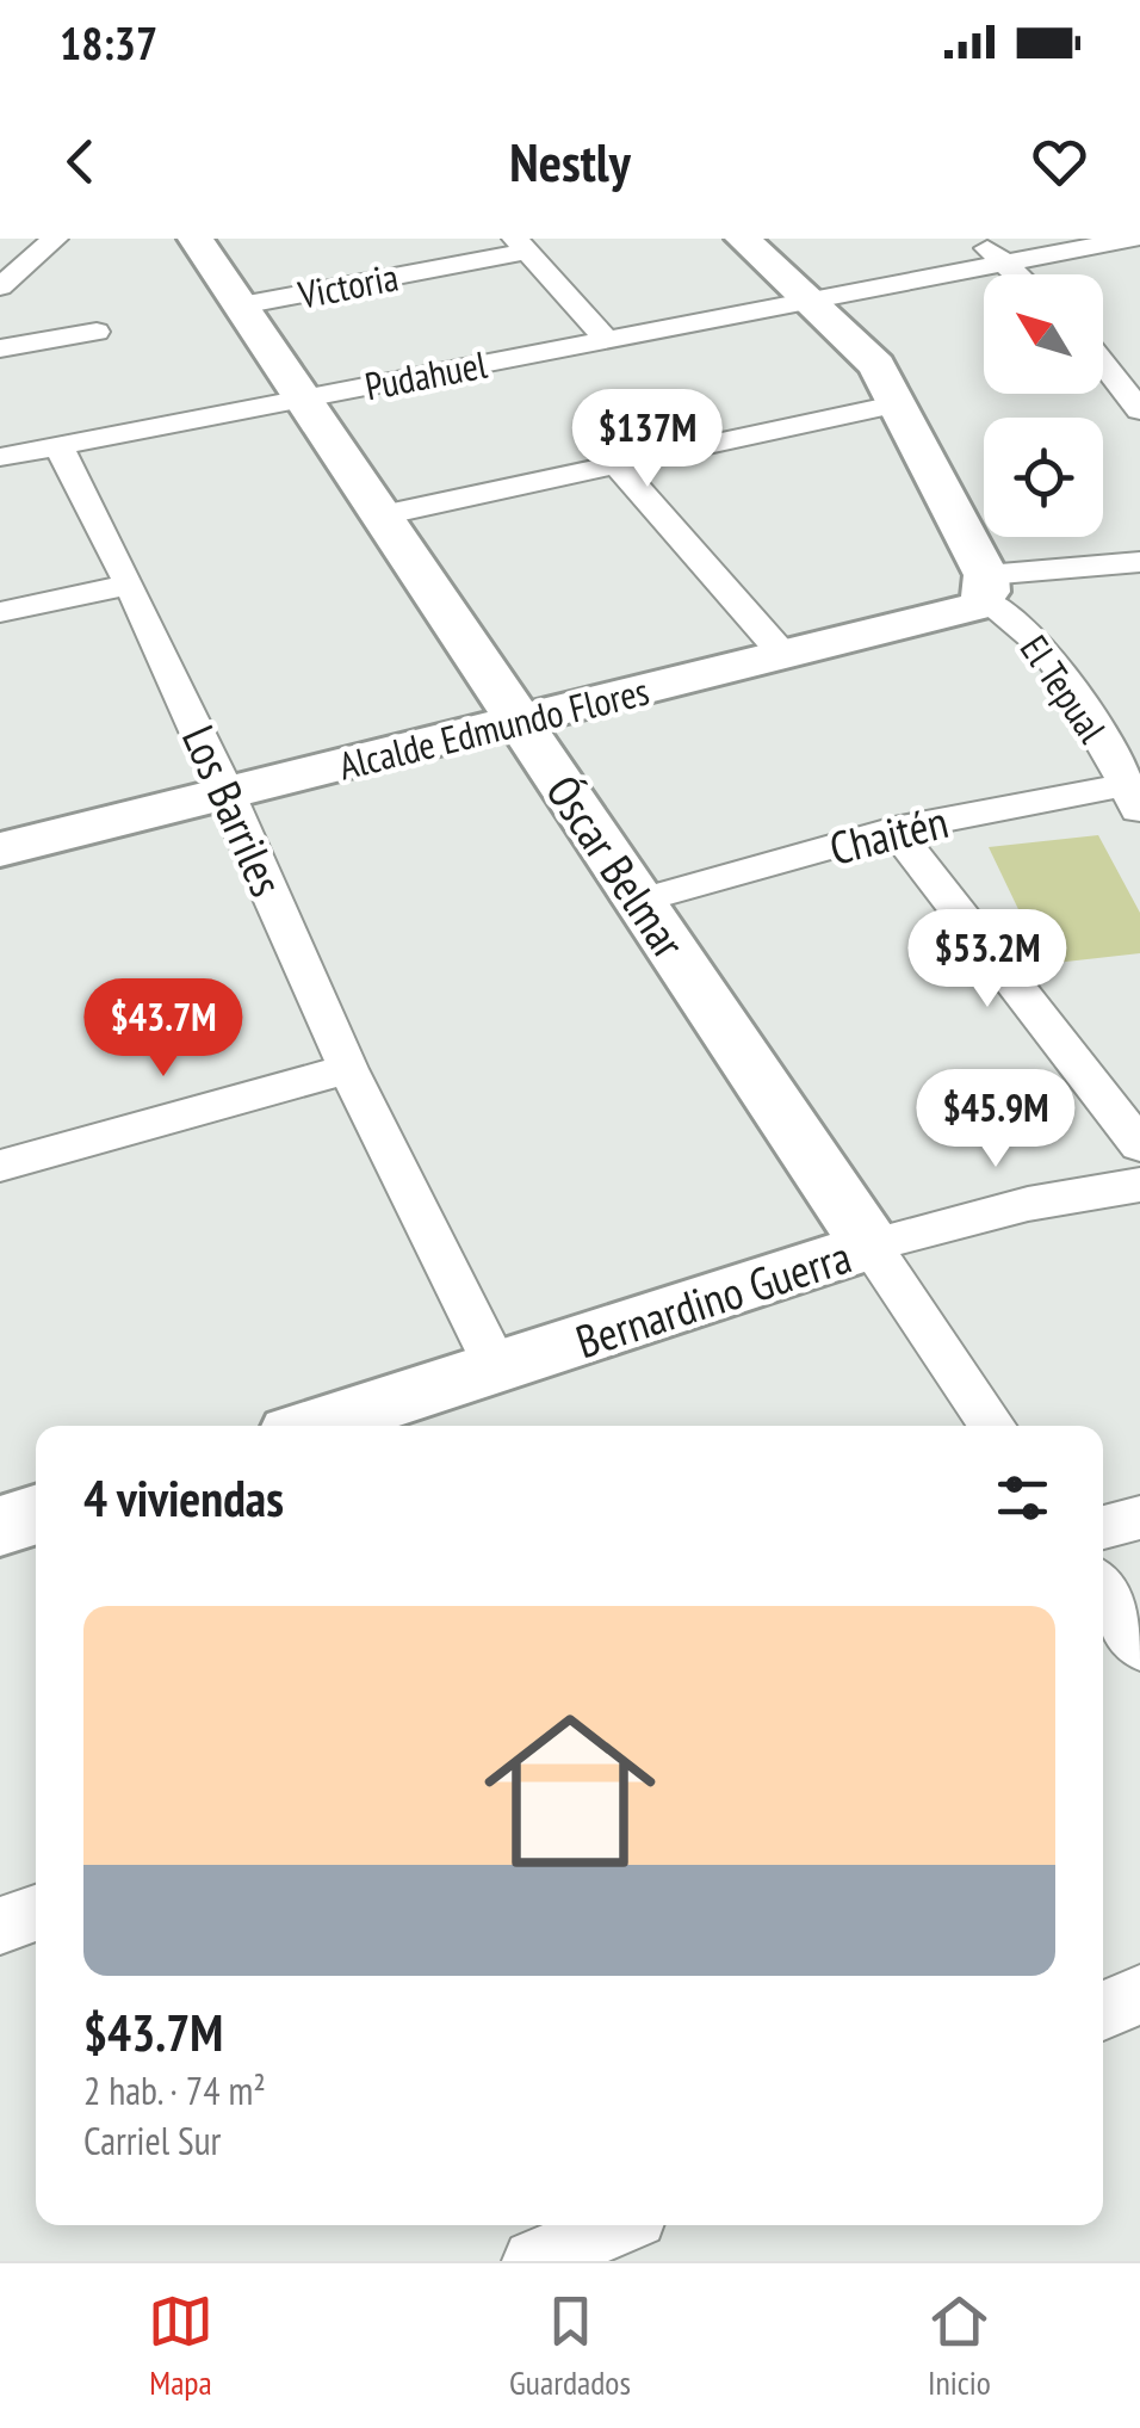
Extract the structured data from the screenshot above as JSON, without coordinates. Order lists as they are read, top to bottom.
{
  "streets": {
    "street": [
      "Victoria",
      "Pudahuel",
      "El Tepual",
      "Alcalde Edmundo Flores",
      "Los Barriles",
      "Chaitén",
      "Óscar Belmar",
      "Bernardino Guerra"
    ]
  },
  "crossings": [
    ["Victoria", "Óscar Belmar"],
    ["Pudahuel", "Los Barriles"],
    ["Pudahuel", "Óscar Belmar"],
    ["El Tepual", "Alcalde Edmundo Flores"],
    ["El Tepual", "Chaitén"],
    ["Alcalde Edmundo Flores", "Los Barriles"],
    ["Alcalde Edmundo Flores", "Óscar Belmar"],
    ["Los Barriles", "Bernardino Guerra"],
    ["Chaitén", "Óscar Belmar"],
    ["Óscar Belmar", "Bernardino Guerra"]
  ],
  "north": "top left",
  "page": {
    "status": "18:37",
    "header": "Nestly",
    "price": [
      "$137M",
      "$53.2M",
      "$43.7M",
      "$45.9M"
    ],
    "heading": "4 viviendas",
    "list": [
      {
        "name": "$43.7M",
        "note": "2 hab. · 74 m² · Carriel Sur"
      }
    ],
    "tabs": ["Mapa", "Guardados", "Inicio"]
  }
}
